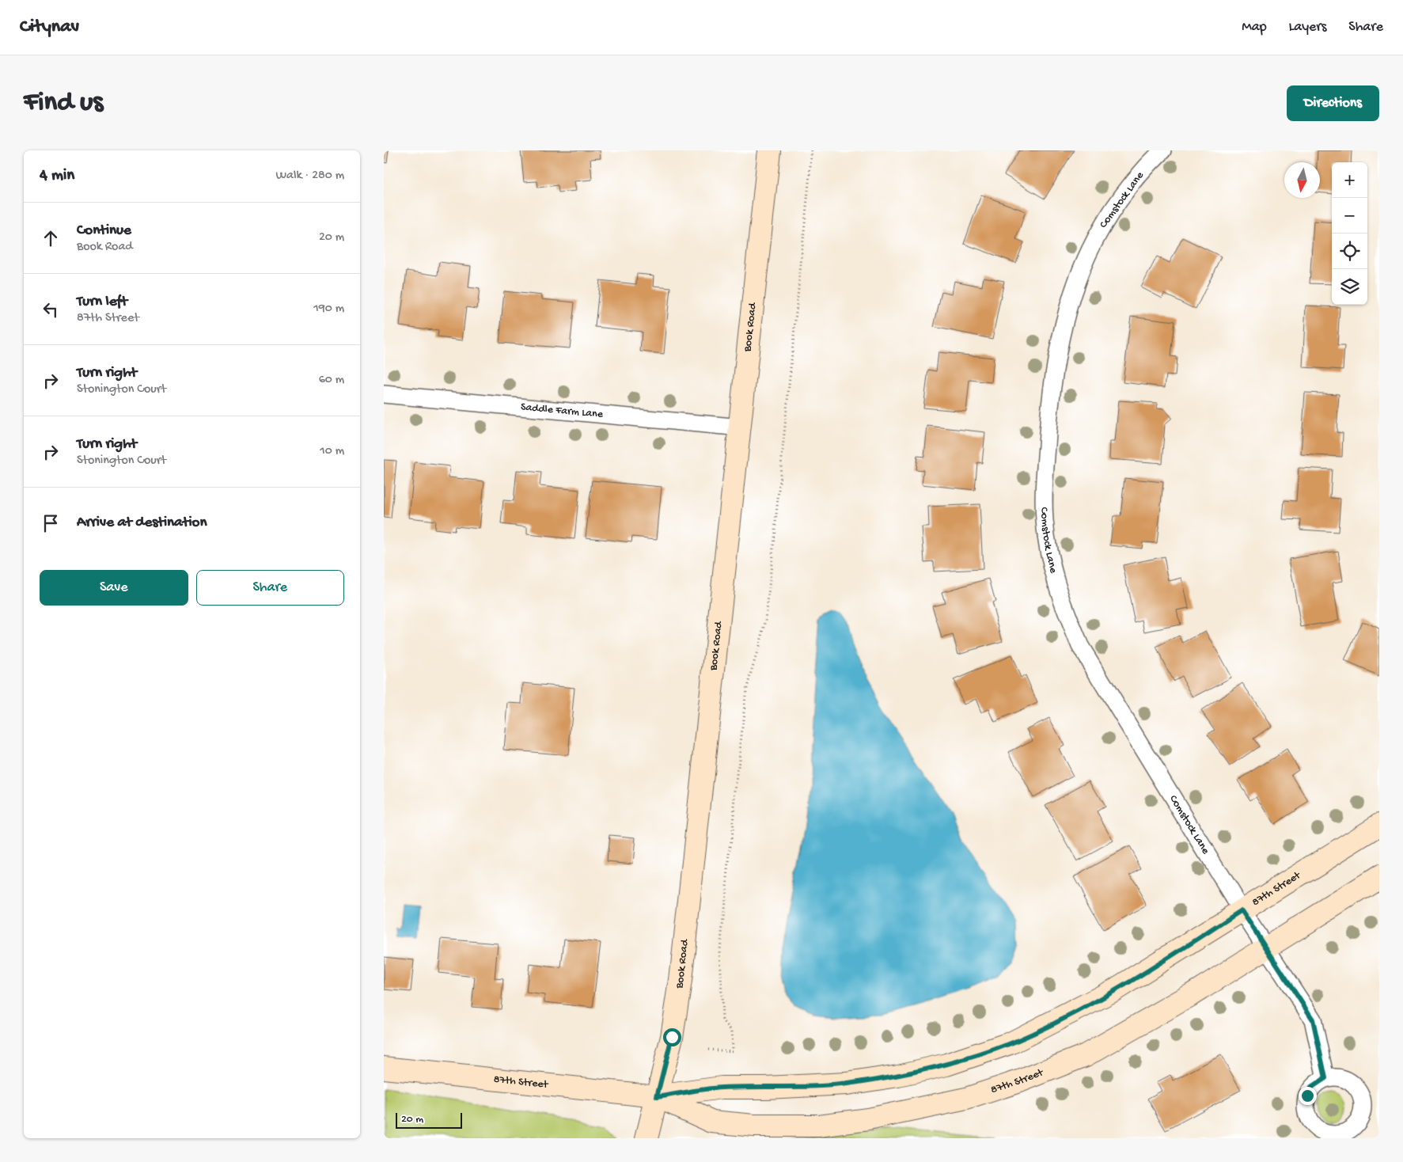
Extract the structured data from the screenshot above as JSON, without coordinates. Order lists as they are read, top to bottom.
{
  "streets": {
    "street": [
      "Comstock Lane",
      "Book Road",
      "Saddle Farm Lane",
      "87th Street"
    ]
  },
  "crossings": [
    ["Comstock Lane", "87th Street"],
    ["Book Road", "Saddle Farm Lane"],
    ["Book Road", "87th Street"]
  ],
  "scale_bar": "20 m",
  "north": "bottom",
  "page": {
    "header": "Citynav",
    "nav": ["Map", "Layers", "Share"],
    "buttons": [
      "Directions",
      ["Save", "Share"]
    ],
    "title": "Find us",
    "heading": ["4 min", "Walk · 280 m"],
    "map_buttons": ["+", "−"],
    "list": [
      ["Continue", "Book Road", "20 m"],
      ["Turn left", "87th Street", "190 m"],
      ["Turn right", "Stonington Court", "60 m"],
      ["Turn right", "Stonington Court", "10 m"],
      "Arrive at destination"
    ],
    "scale": "20 m"
  }
}
